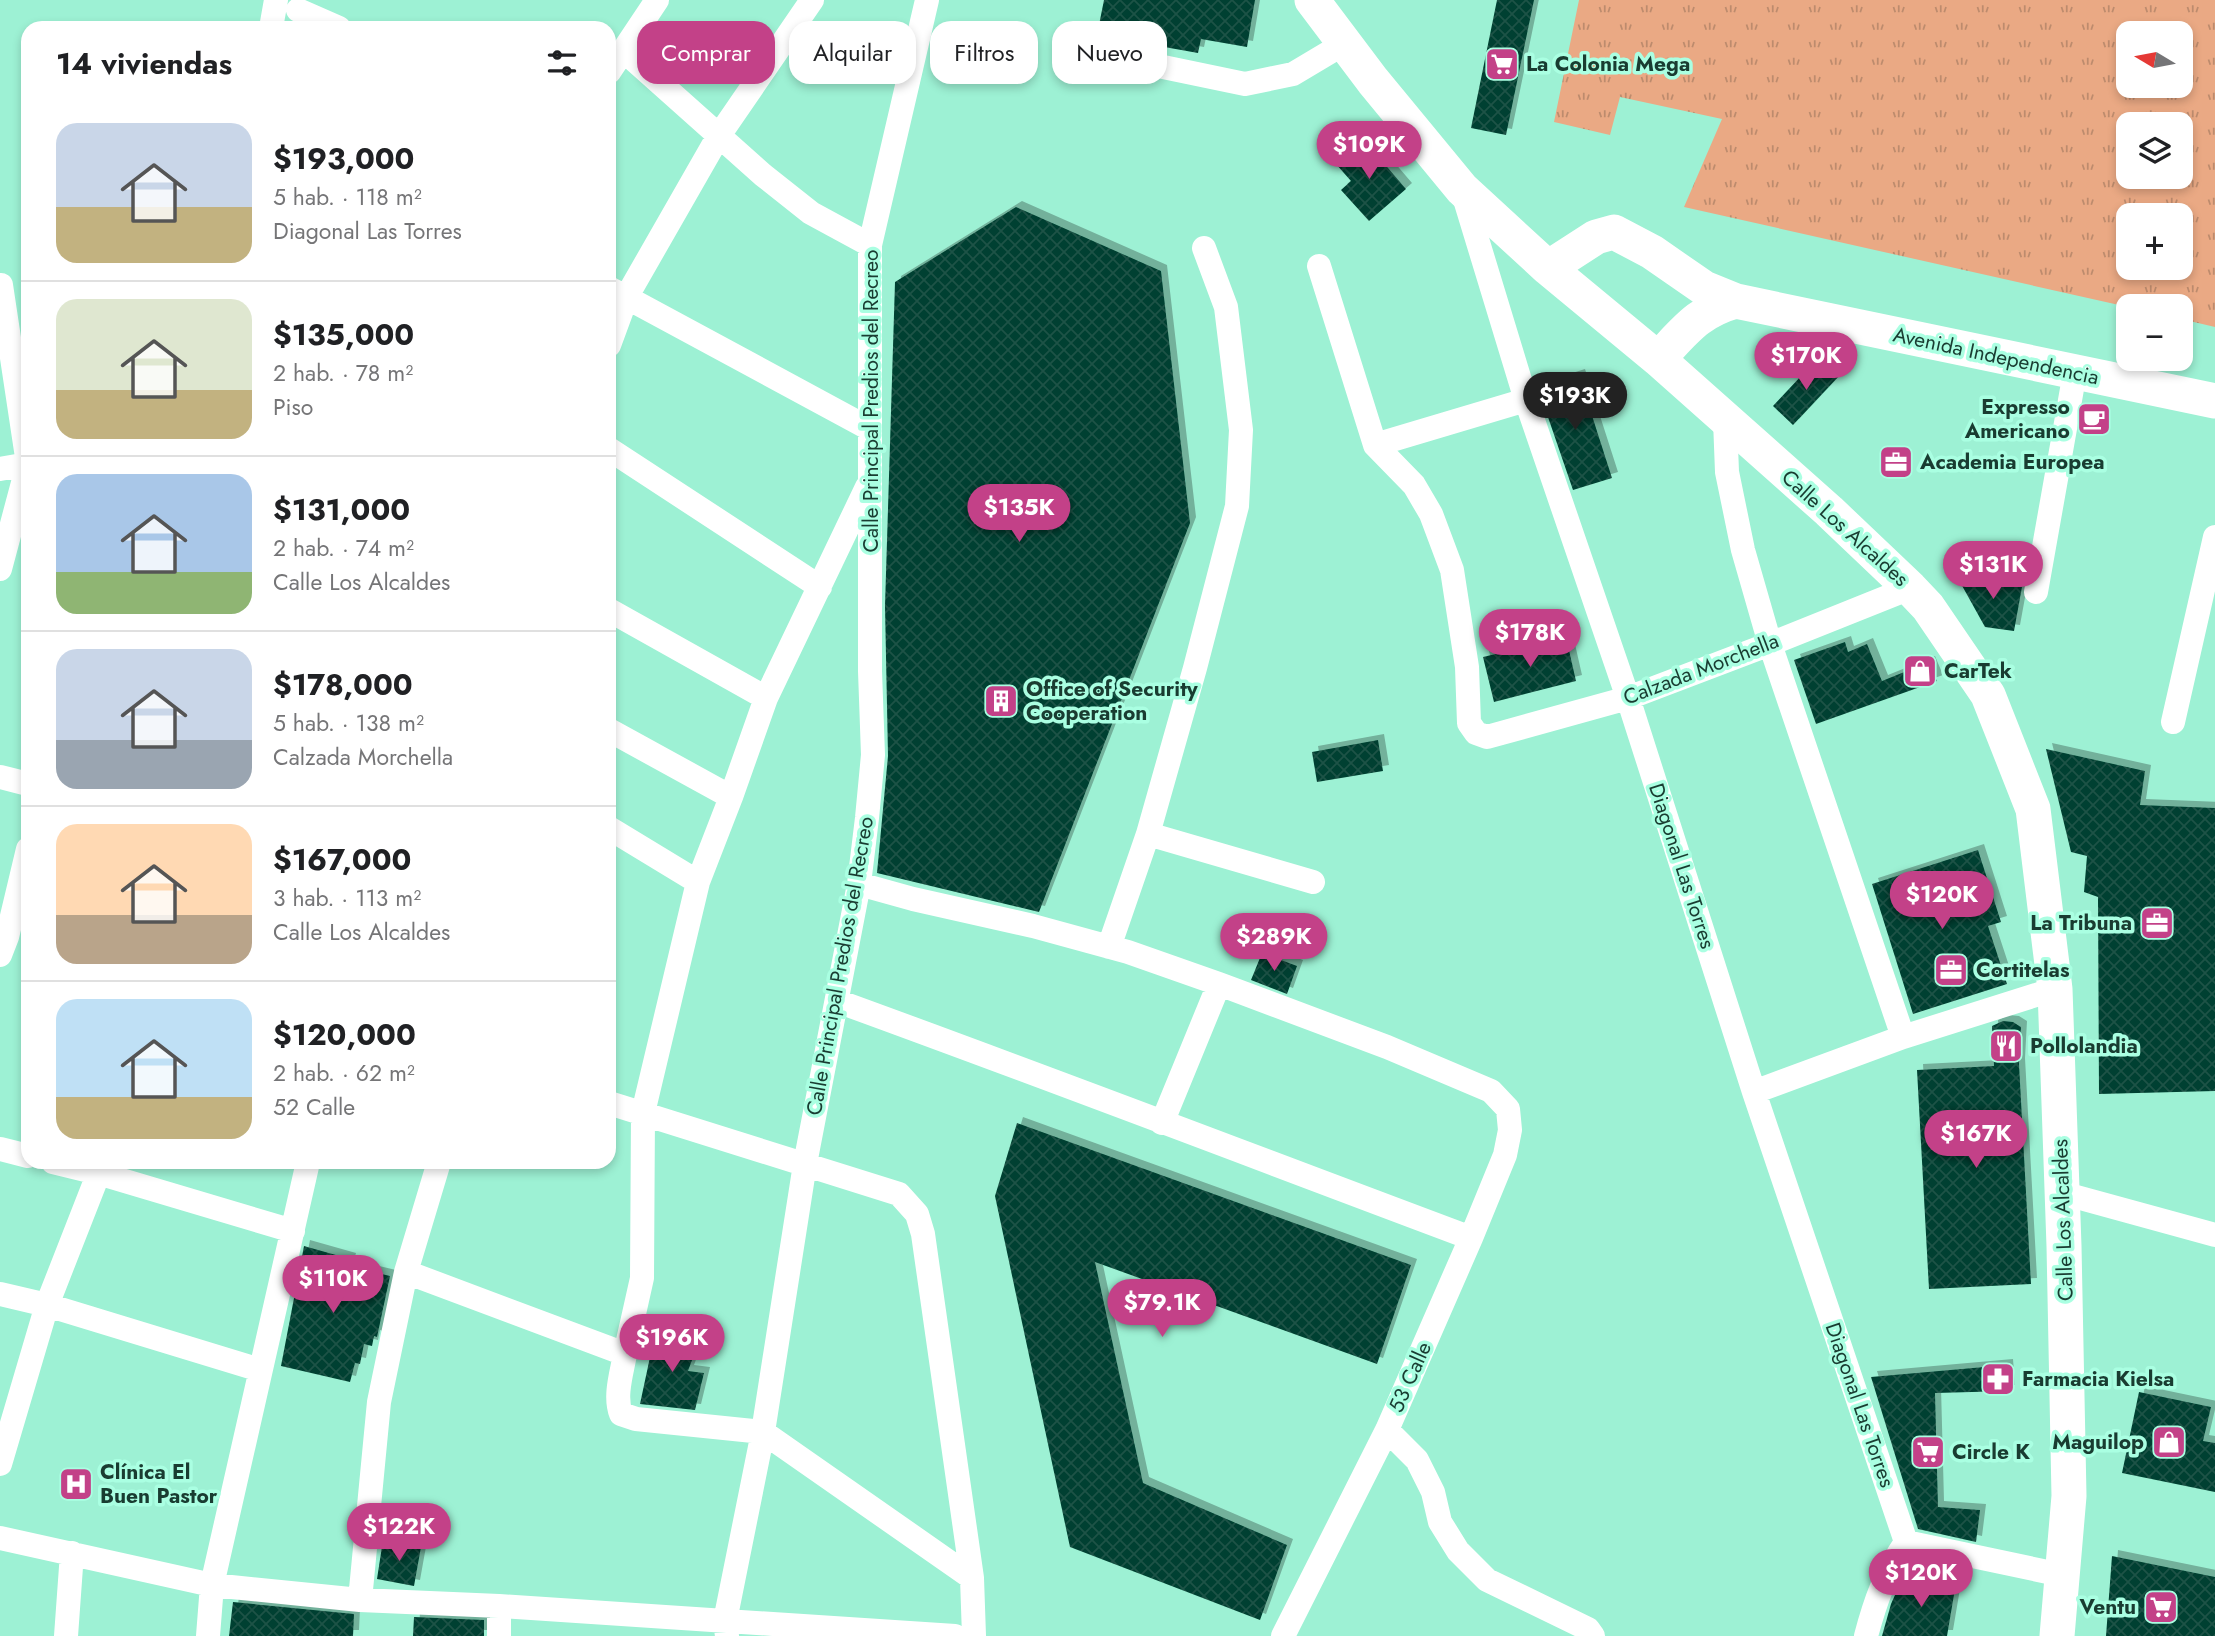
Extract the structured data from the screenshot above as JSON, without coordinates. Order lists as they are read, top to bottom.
{
  "streets": {
    "main road": ["Avenida Independencia", "Calle Los Alcaldes"],
    "street": [
      "Calle Principal Predios del Recreo",
      "Calzada Morchella",
      "Diagonal Las Torres",
      "53 Calle"
    ]
  },
  "crossings": [
    ["Avenida Independencia", "Calle Los Alcaldes"],
    ["Calle Los Alcaldes", "Calzada Morchella"],
    ["Calle Los Alcaldes", "Diagonal Las Torres"],
    ["Calzada Morchella", "Diagonal Las Torres"]
  ],
  "places": {
    "supermarket": ["La Colonia Mega", "Circle K", "Ventu"],
    "cafe": ["Expresso Americano"],
    "office": ["Academia Europea", "La Tribuna", "Cortitelas"],
    "shop": ["CarTek", "Maguilop"],
    "building": ["Office of Security Cooperation"],
    "restaurant": ["Pollolandia"],
    "pharmacy": ["Farmacia Kielsa"],
    "hospital": ["Clínica El Buen Pastor"]
  },
  "north": "left",
  "page": {
    "map_buttons": ["+", "−"],
    "chip": [
      "Comprar",
      "Alquilar",
      "Filtros",
      "Nuevo"
    ],
    "heading": "14 viviendas",
    "list": [
      {
        "name": "$193,000",
        "note": "5 hab. · 118 m² · Diagonal Las Torres"
      },
      {
        "name": "$135,000",
        "note": "2 hab. · 78 m² · Piso"
      },
      {
        "name": "$131,000",
        "note": "2 hab. · 74 m² · Calle Los Alcaldes"
      },
      {
        "name": "$178,000",
        "note": "5 hab. · 138 m² · Calzada Morchella"
      },
      {
        "name": "$167,000",
        "note": "3 hab. · 113 m² · Calle Los Alcaldes"
      },
      {
        "name": "$120,000",
        "note": "2 hab. · 62 m² · 52 Calle"
      }
    ],
    "price": [
      "$109K",
      "$170K",
      "$193K",
      "$135K",
      "$131K",
      "$178K",
      "$120K",
      "$289K",
      "$167K",
      "$110K",
      "$79.1K",
      "$196K",
      "$122K",
      "$120K"
    ]
  }
}
